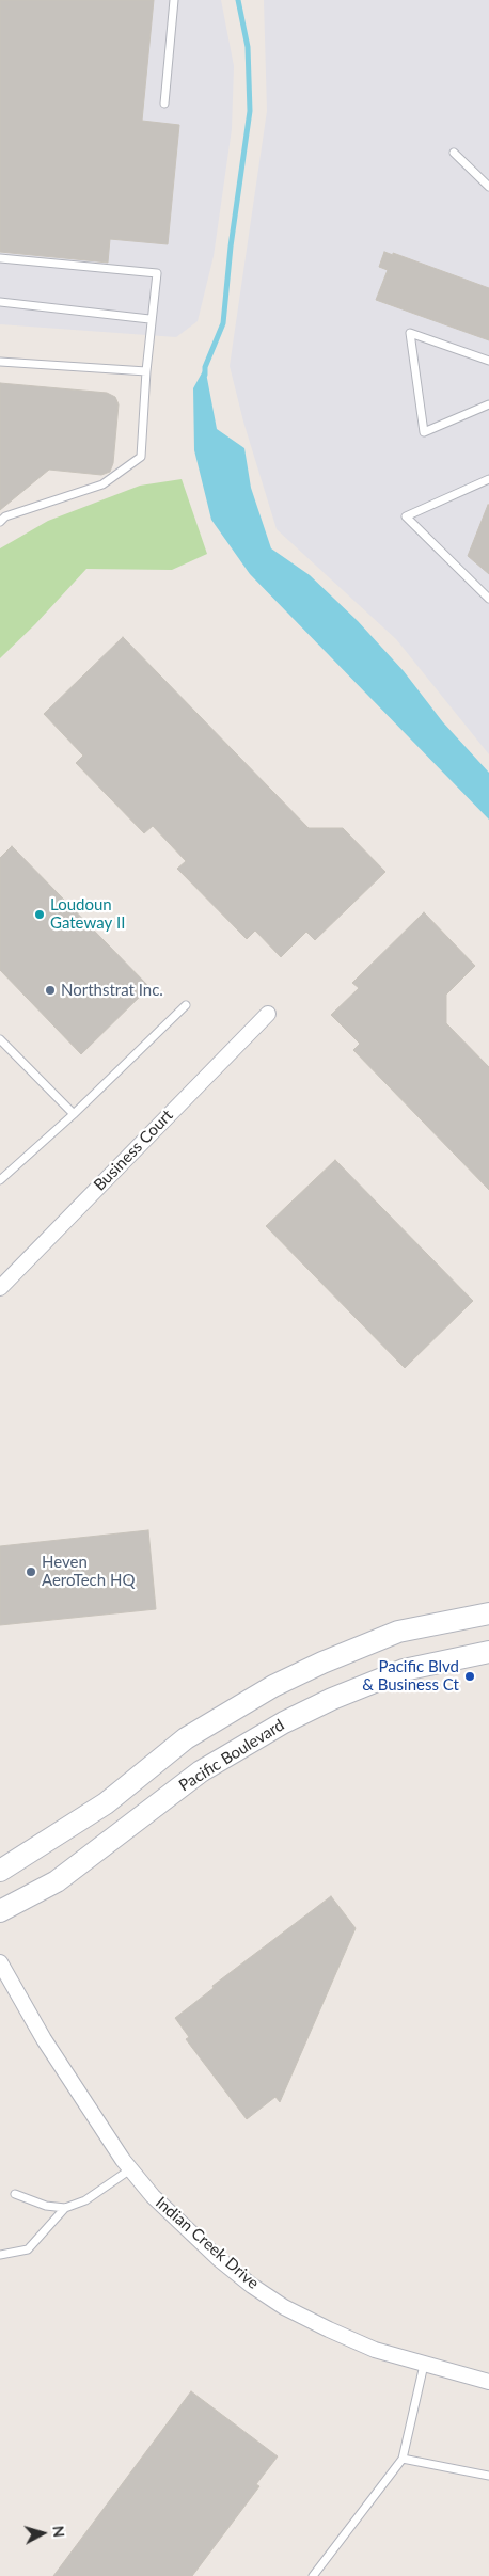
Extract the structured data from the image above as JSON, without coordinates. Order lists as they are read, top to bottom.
{
  "streets": {
    "main road": ["Pacific Boulevard"],
    "street": ["Business Court", "Indian Creek Drive"]
  },
  "places": [
    "Loudoun Gateway II",
    "Northstrat Inc.",
    "Heven AeroTech HQ",
    "Pacific Blvd & Business Ct"
  ],
  "north": "right"
}
